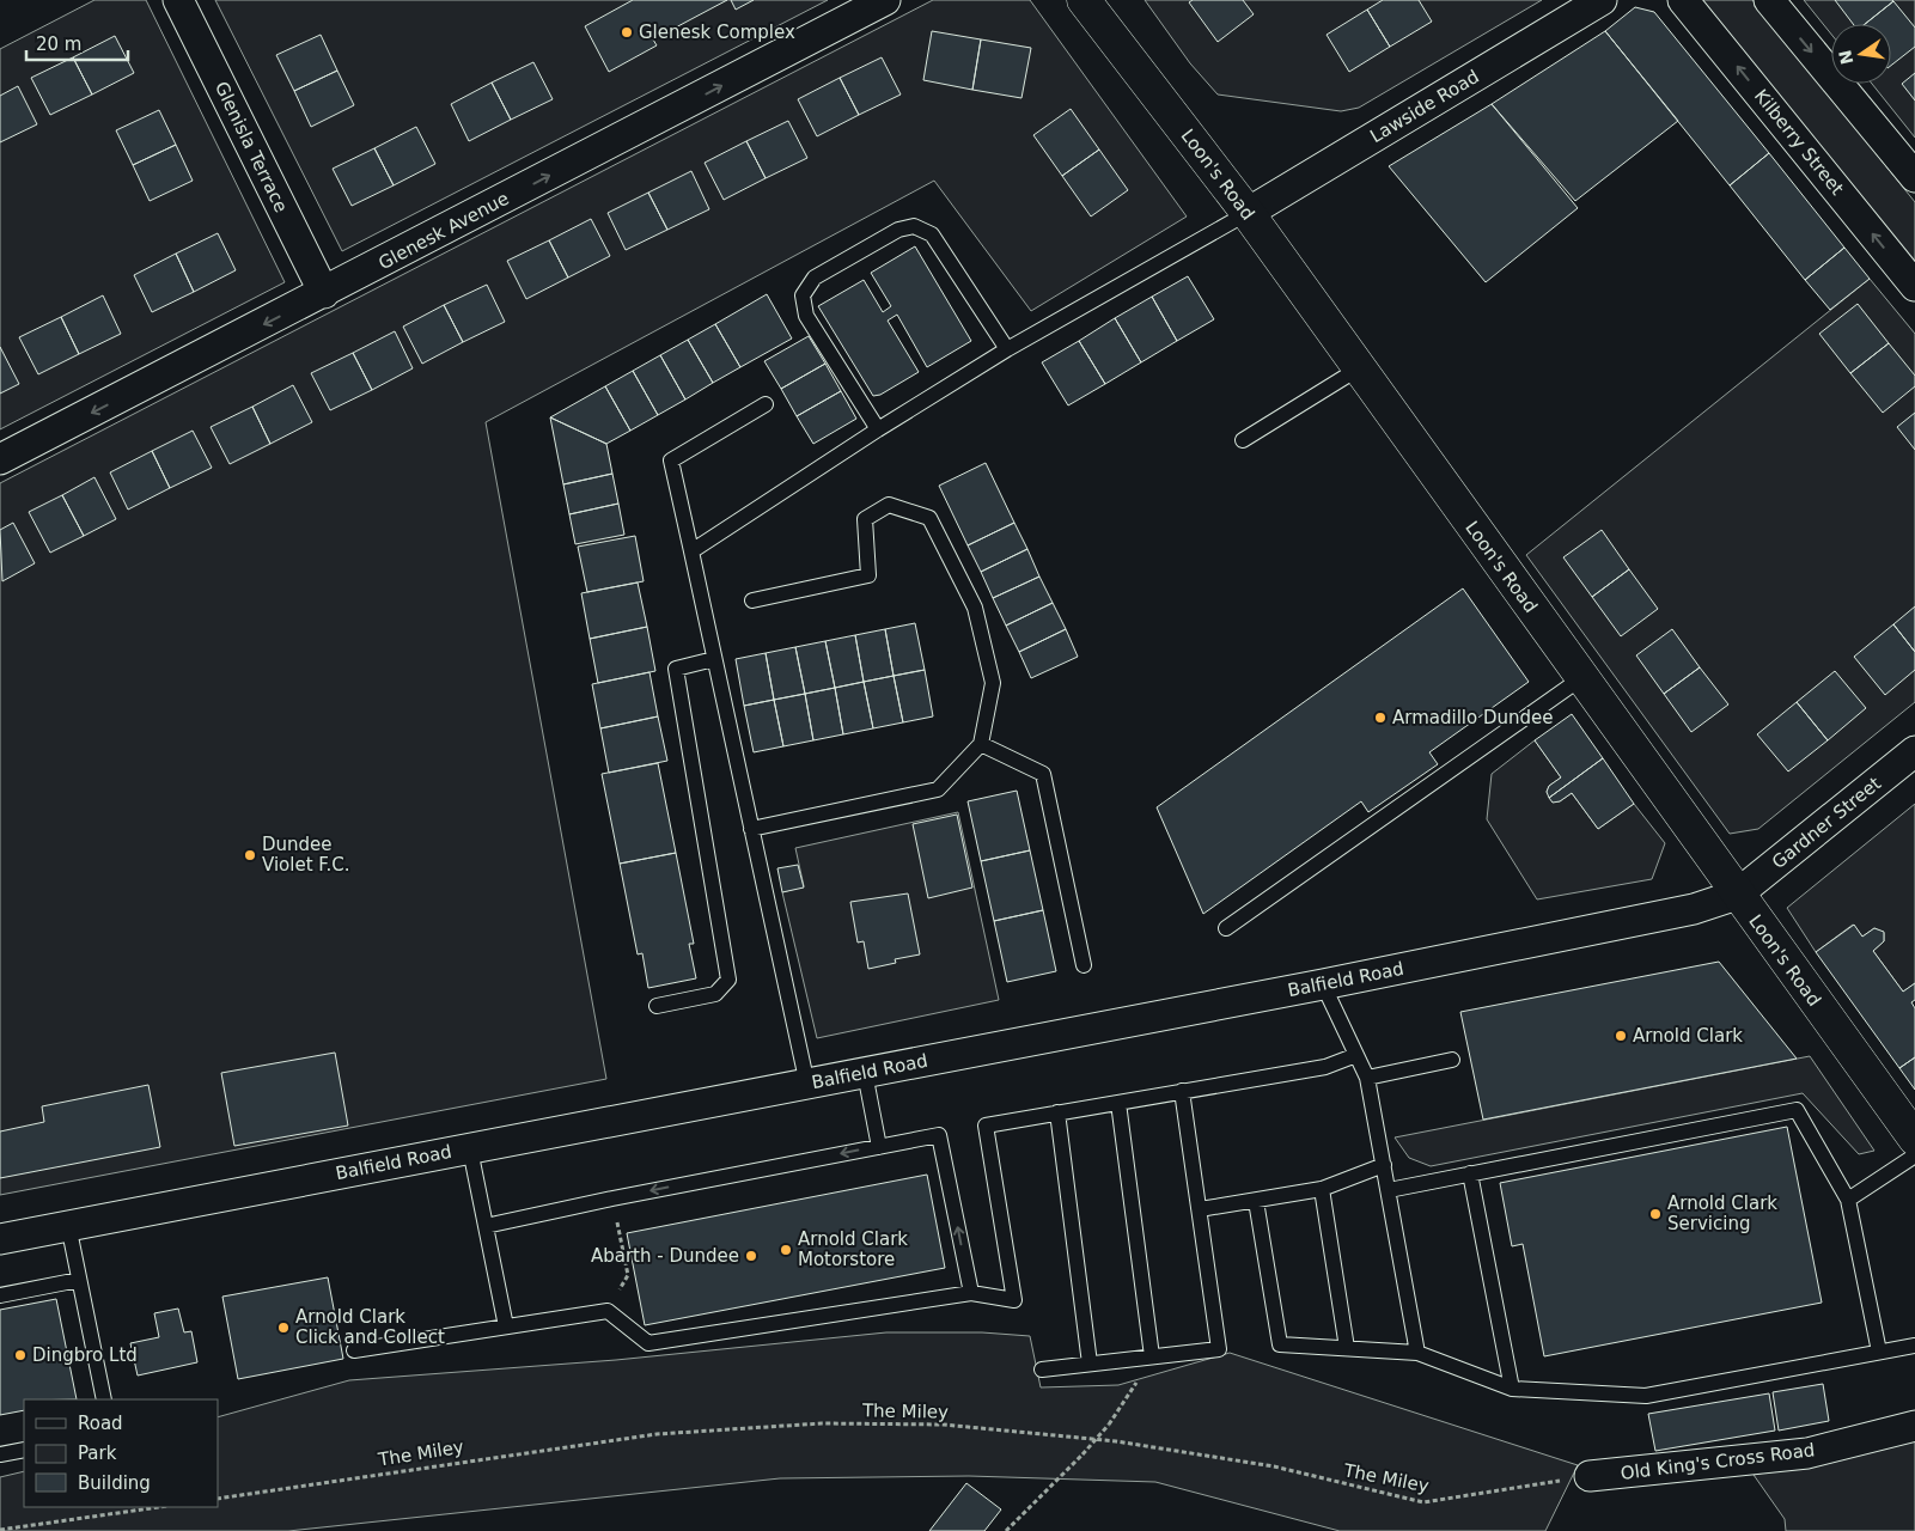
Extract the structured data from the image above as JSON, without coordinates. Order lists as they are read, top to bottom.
{
  "streets": {
    "street": [
      "Lawside Road",
      "Kilberry Street",
      "Glenisla Terrace",
      "Loon's Road",
      "Glenesk Avenue",
      "Gardner Street",
      "Balfield Road",
      "Old King's Cross Road"
    ],
    "path": ["The Miley"]
  },
  "crossings": [
    ["Lawside Road", "Loon's Road"],
    ["Glenisla Terrace", "Glenesk Avenue"],
    ["Loon's Road", "Gardner Street"],
    ["Loon's Road", "Balfield Road"],
    ["Gardner Street", "Balfield Road"],
    ["The Miley", "Old King's Cross Road"]
  ],
  "places": [
    "Glenesk Complex",
    "Armadillo Dundee",
    "Dundee Violet F.C.",
    "Arnold Clark",
    "Arnold Clark Servicing",
    "Arnold Clark Motorstore",
    "Abarth - Dundee",
    "Arnold Clark Click and Collect",
    "Dingbro Ltd"
  ],
  "legend": ["Road", "Park", "Building"],
  "scale_bar": "20 m",
  "north": "left"
}
